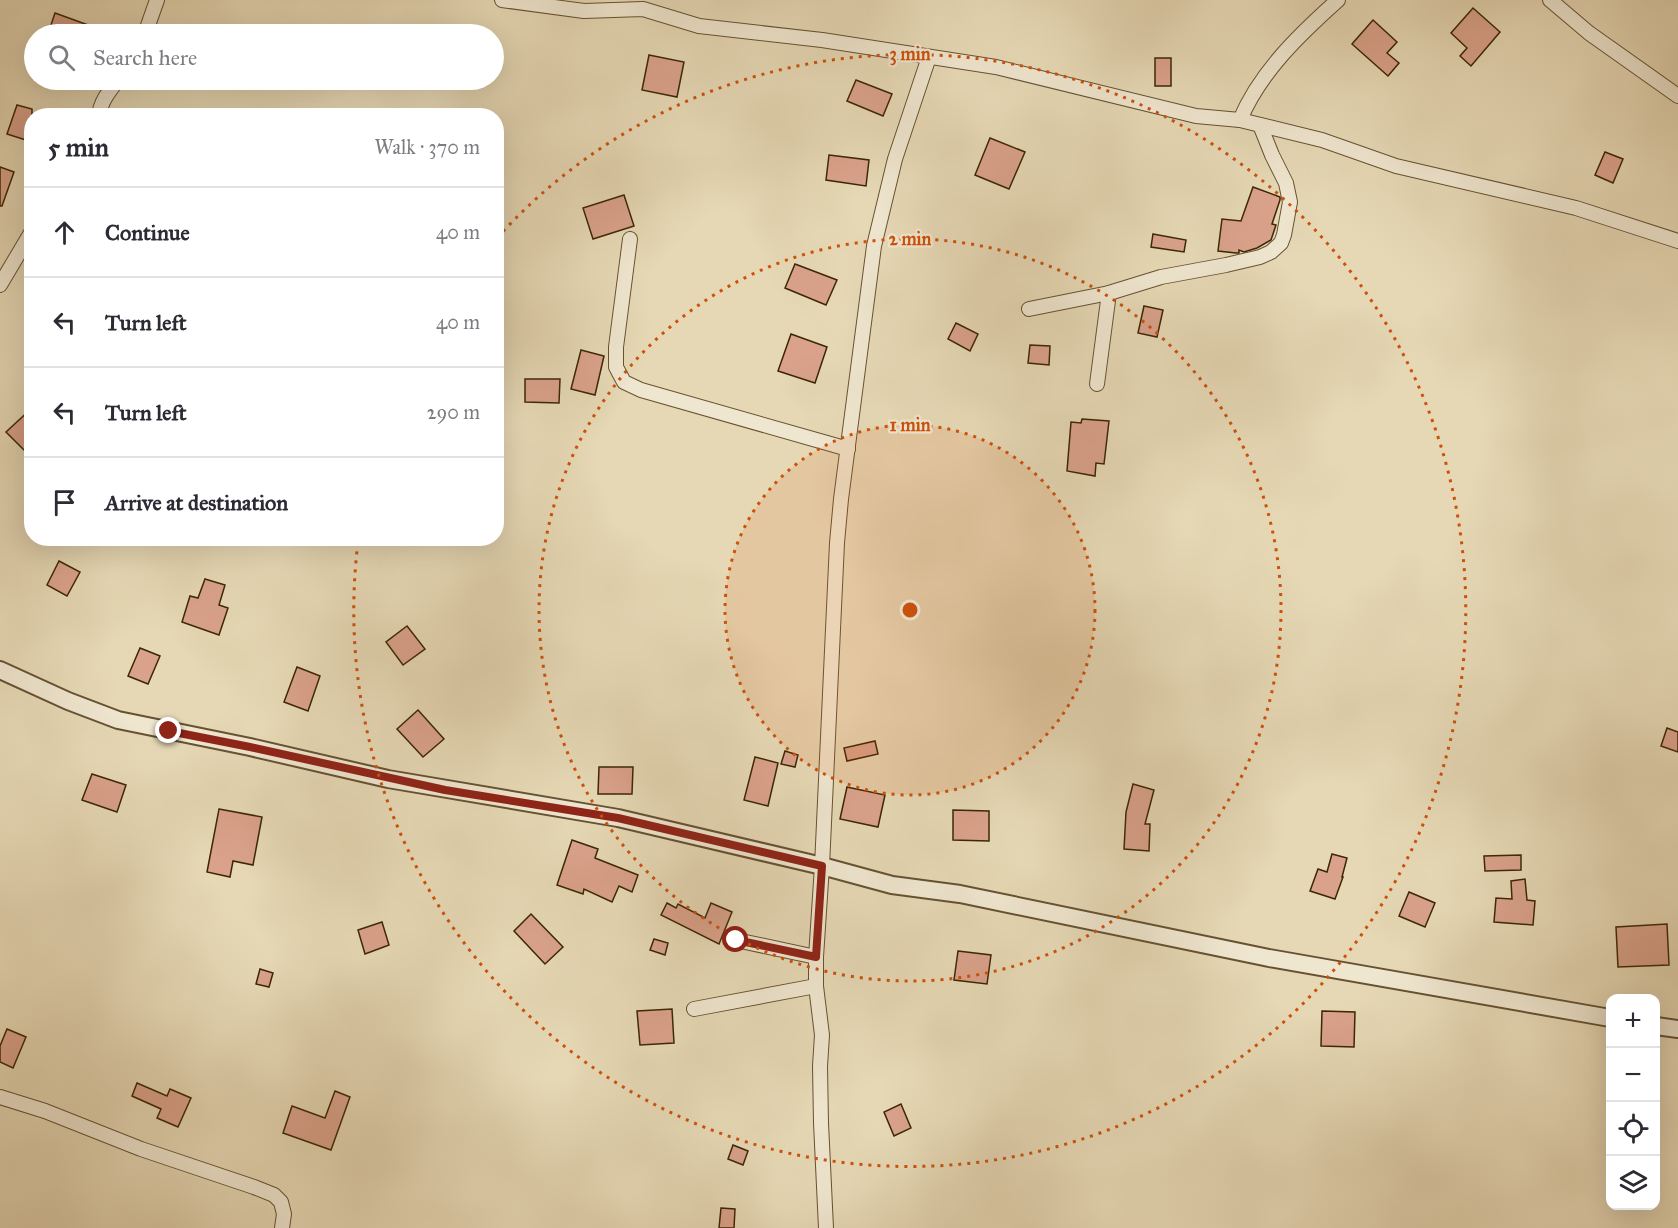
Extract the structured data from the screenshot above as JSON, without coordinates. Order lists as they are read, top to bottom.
{
  "page": {
    "search": "Search here",
    "heading": ["5 min", "Walk · 370 m"],
    "list": [
      ["Continue", "40 m"],
      ["Turn left", "40 m"],
      ["Turn left", "290 m"],
      "Arrive at destination"
    ],
    "map_buttons": ["+", "−"]
  },
  "rings": ["3 min", "2 min", "1 min"]
}
